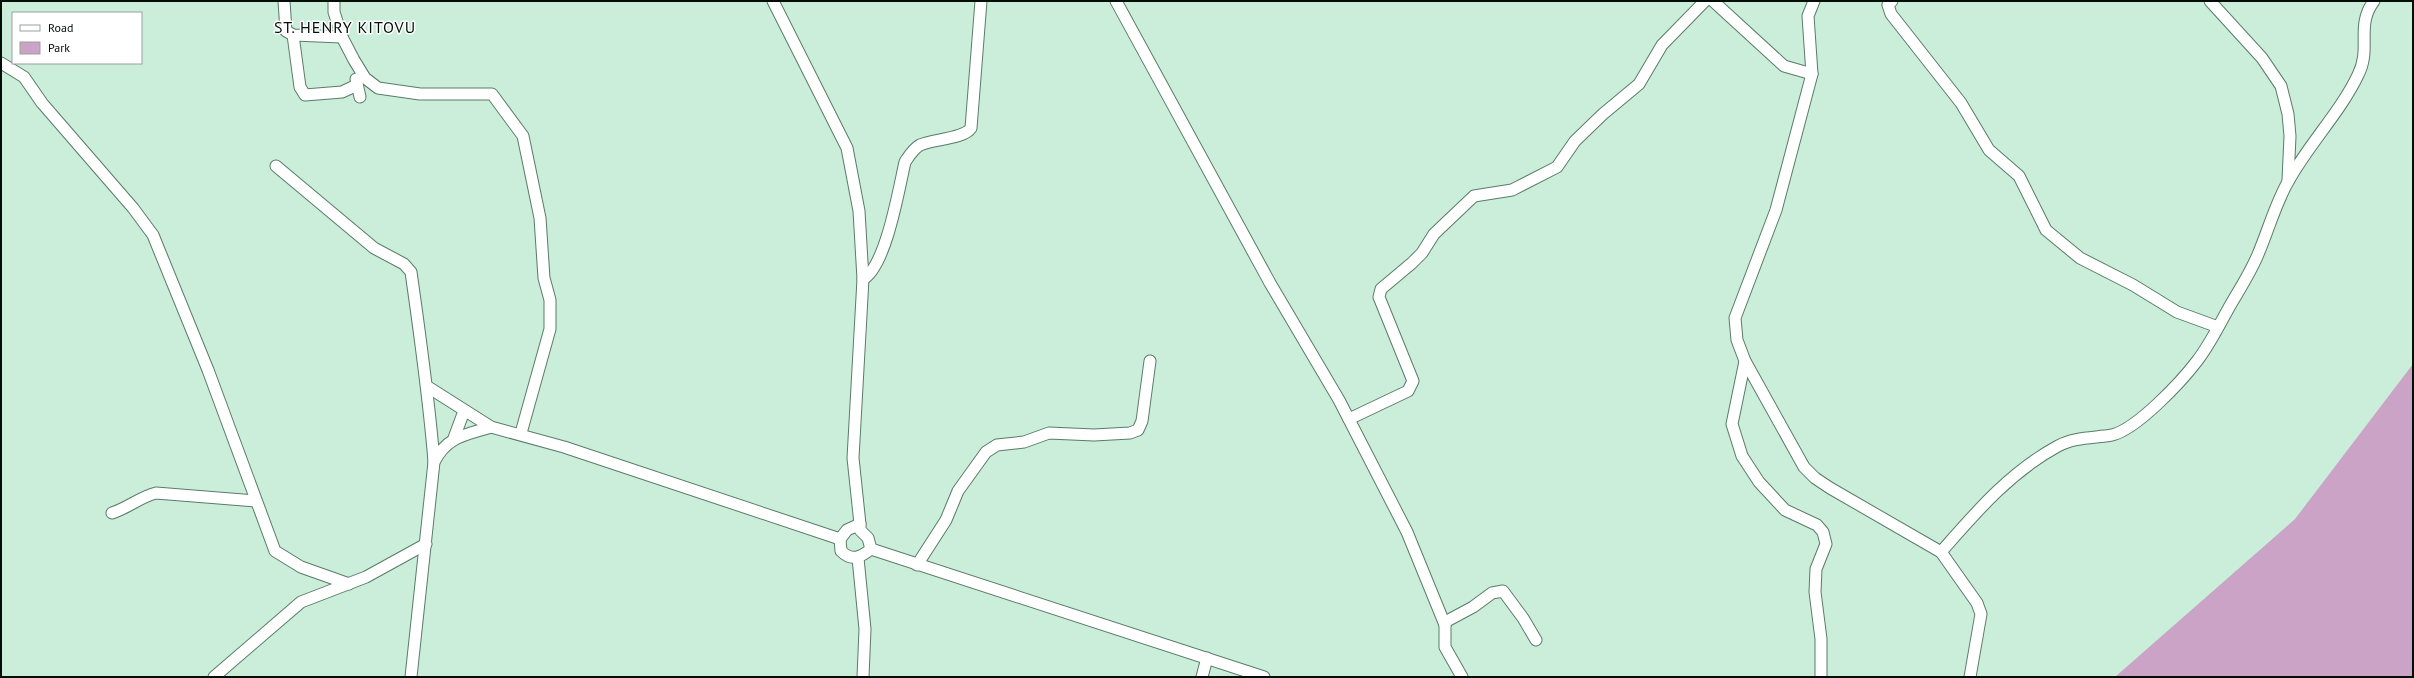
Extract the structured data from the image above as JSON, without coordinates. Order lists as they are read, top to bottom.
{
  "districts": ["ST. HENRY KITOVU"],
  "legend": ["Road", "Park"]
}
